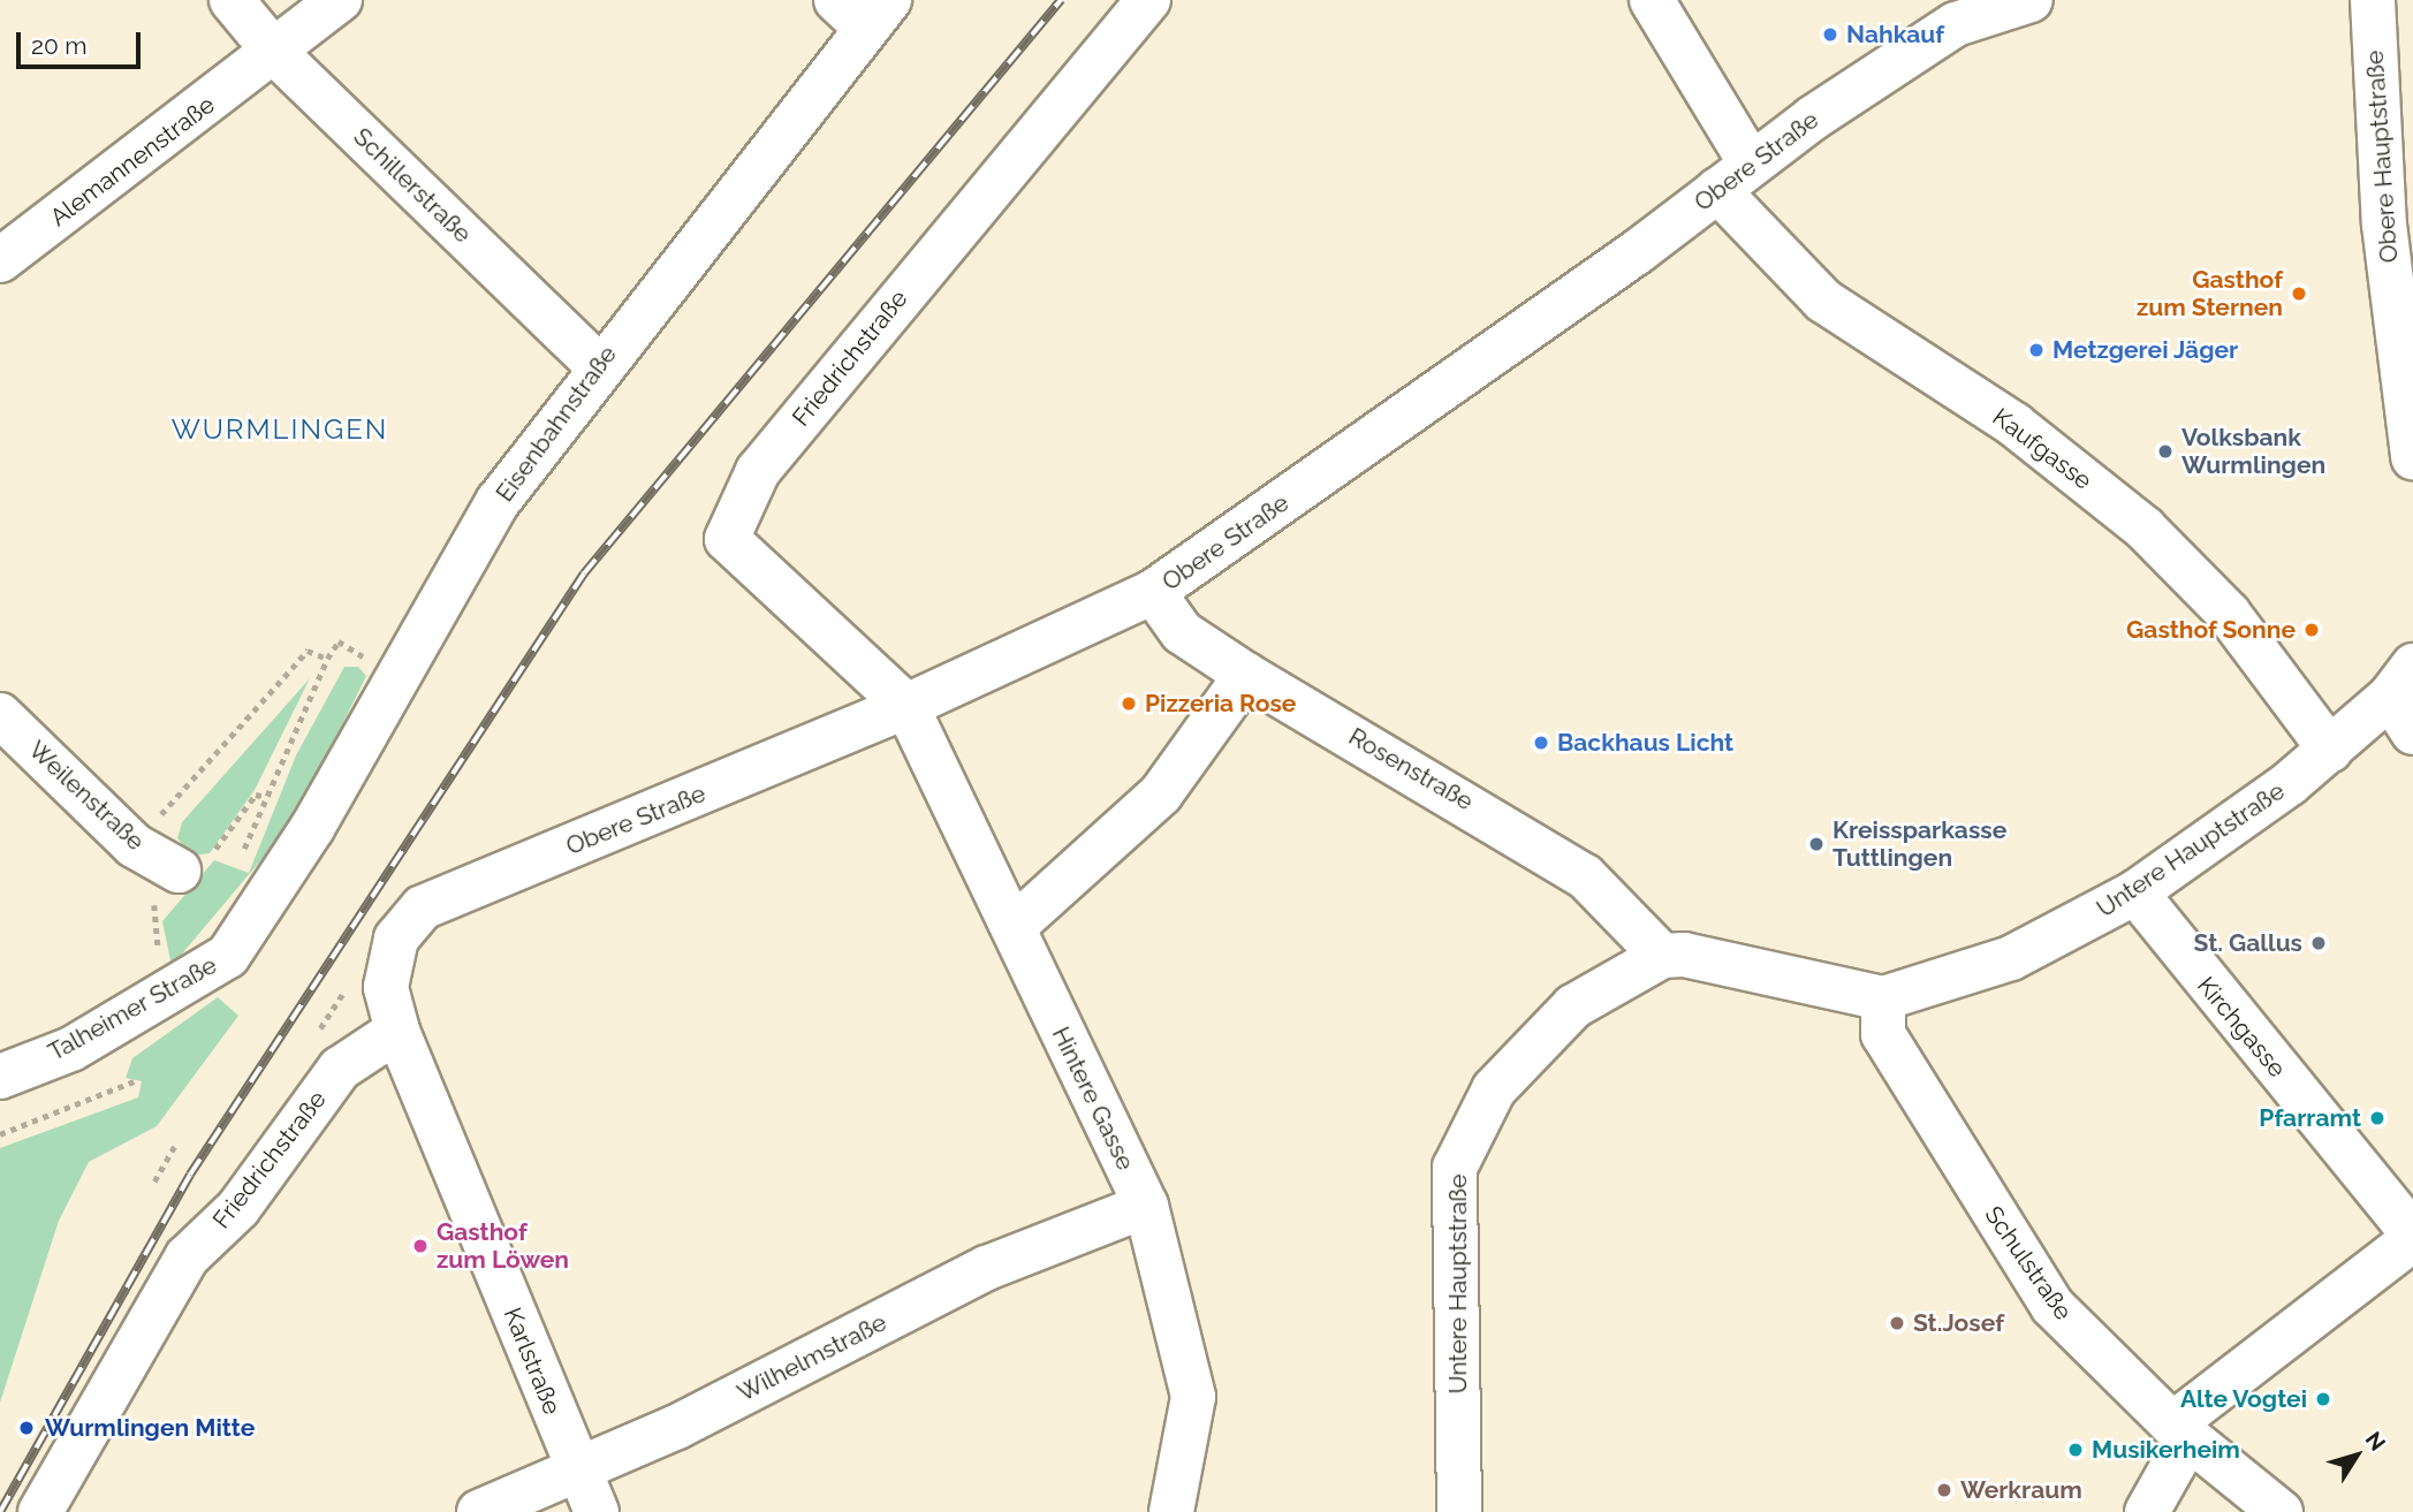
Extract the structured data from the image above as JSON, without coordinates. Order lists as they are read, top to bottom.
{
  "streets": {
    "street": [
      "Obere Hauptstraße",
      "Alemannenstraße",
      "Obere Straße",
      "Schillerstraße",
      "Friedrichstraße",
      "Eisenbahnstraße",
      "Kaufgasse",
      "Rosenstraße",
      "Weilenstraße",
      "Untere Hauptstraße",
      "Talheimer Straße",
      "Kirchgasse",
      "Hintere Gasse",
      "Schulstraße",
      "Wilhelmstraße",
      "Karlstraße"
    ]
  },
  "crossings": [
    ["Alemannenstraße", "Schillerstraße"],
    ["Obere Straße", "Friedrichstraße"],
    ["Obere Straße", "Kaufgasse"],
    ["Obere Straße", "Rosenstraße"],
    ["Obere Straße", "Hintere Gasse"],
    ["Obere Straße", "Karlstraße"],
    ["Schillerstraße", "Eisenbahnstraße"],
    ["Friedrichstraße", "Hintere Gasse"],
    ["Friedrichstraße", "Karlstraße"],
    ["Eisenbahnstraße", "Talheimer Straße"],
    ["Kaufgasse", "Untere Hauptstraße"],
    ["Rosenstraße", "Untere Hauptstraße"],
    ["Untere Hauptstraße", "Kirchgasse"],
    ["Untere Hauptstraße", "Schulstraße"],
    ["Kirchgasse", "Schulstraße"],
    ["Hintere Gasse", "Wilhelmstraße"],
    ["Wilhelmstraße", "Karlstraße"]
  ],
  "districts": ["WURMLINGEN"],
  "places": [
    "Nahkauf",
    "Gasthof zum Sternen",
    "Metzgerei Jäger",
    "Volksbank Wurmlingen",
    "Gasthof Sonne",
    "Pizzeria Rose",
    "Backhaus Licht",
    "Kreissparkasse Tuttlingen",
    "St. Gallus",
    "Pfarramt",
    "Gasthof zum Löwen",
    "St.Josef",
    "Alte Vogtei",
    "Wurmlingen Mitte",
    "Musikerheim",
    "Werkraum"
  ],
  "scale_bar": "20 m",
  "north": "top right"
}
